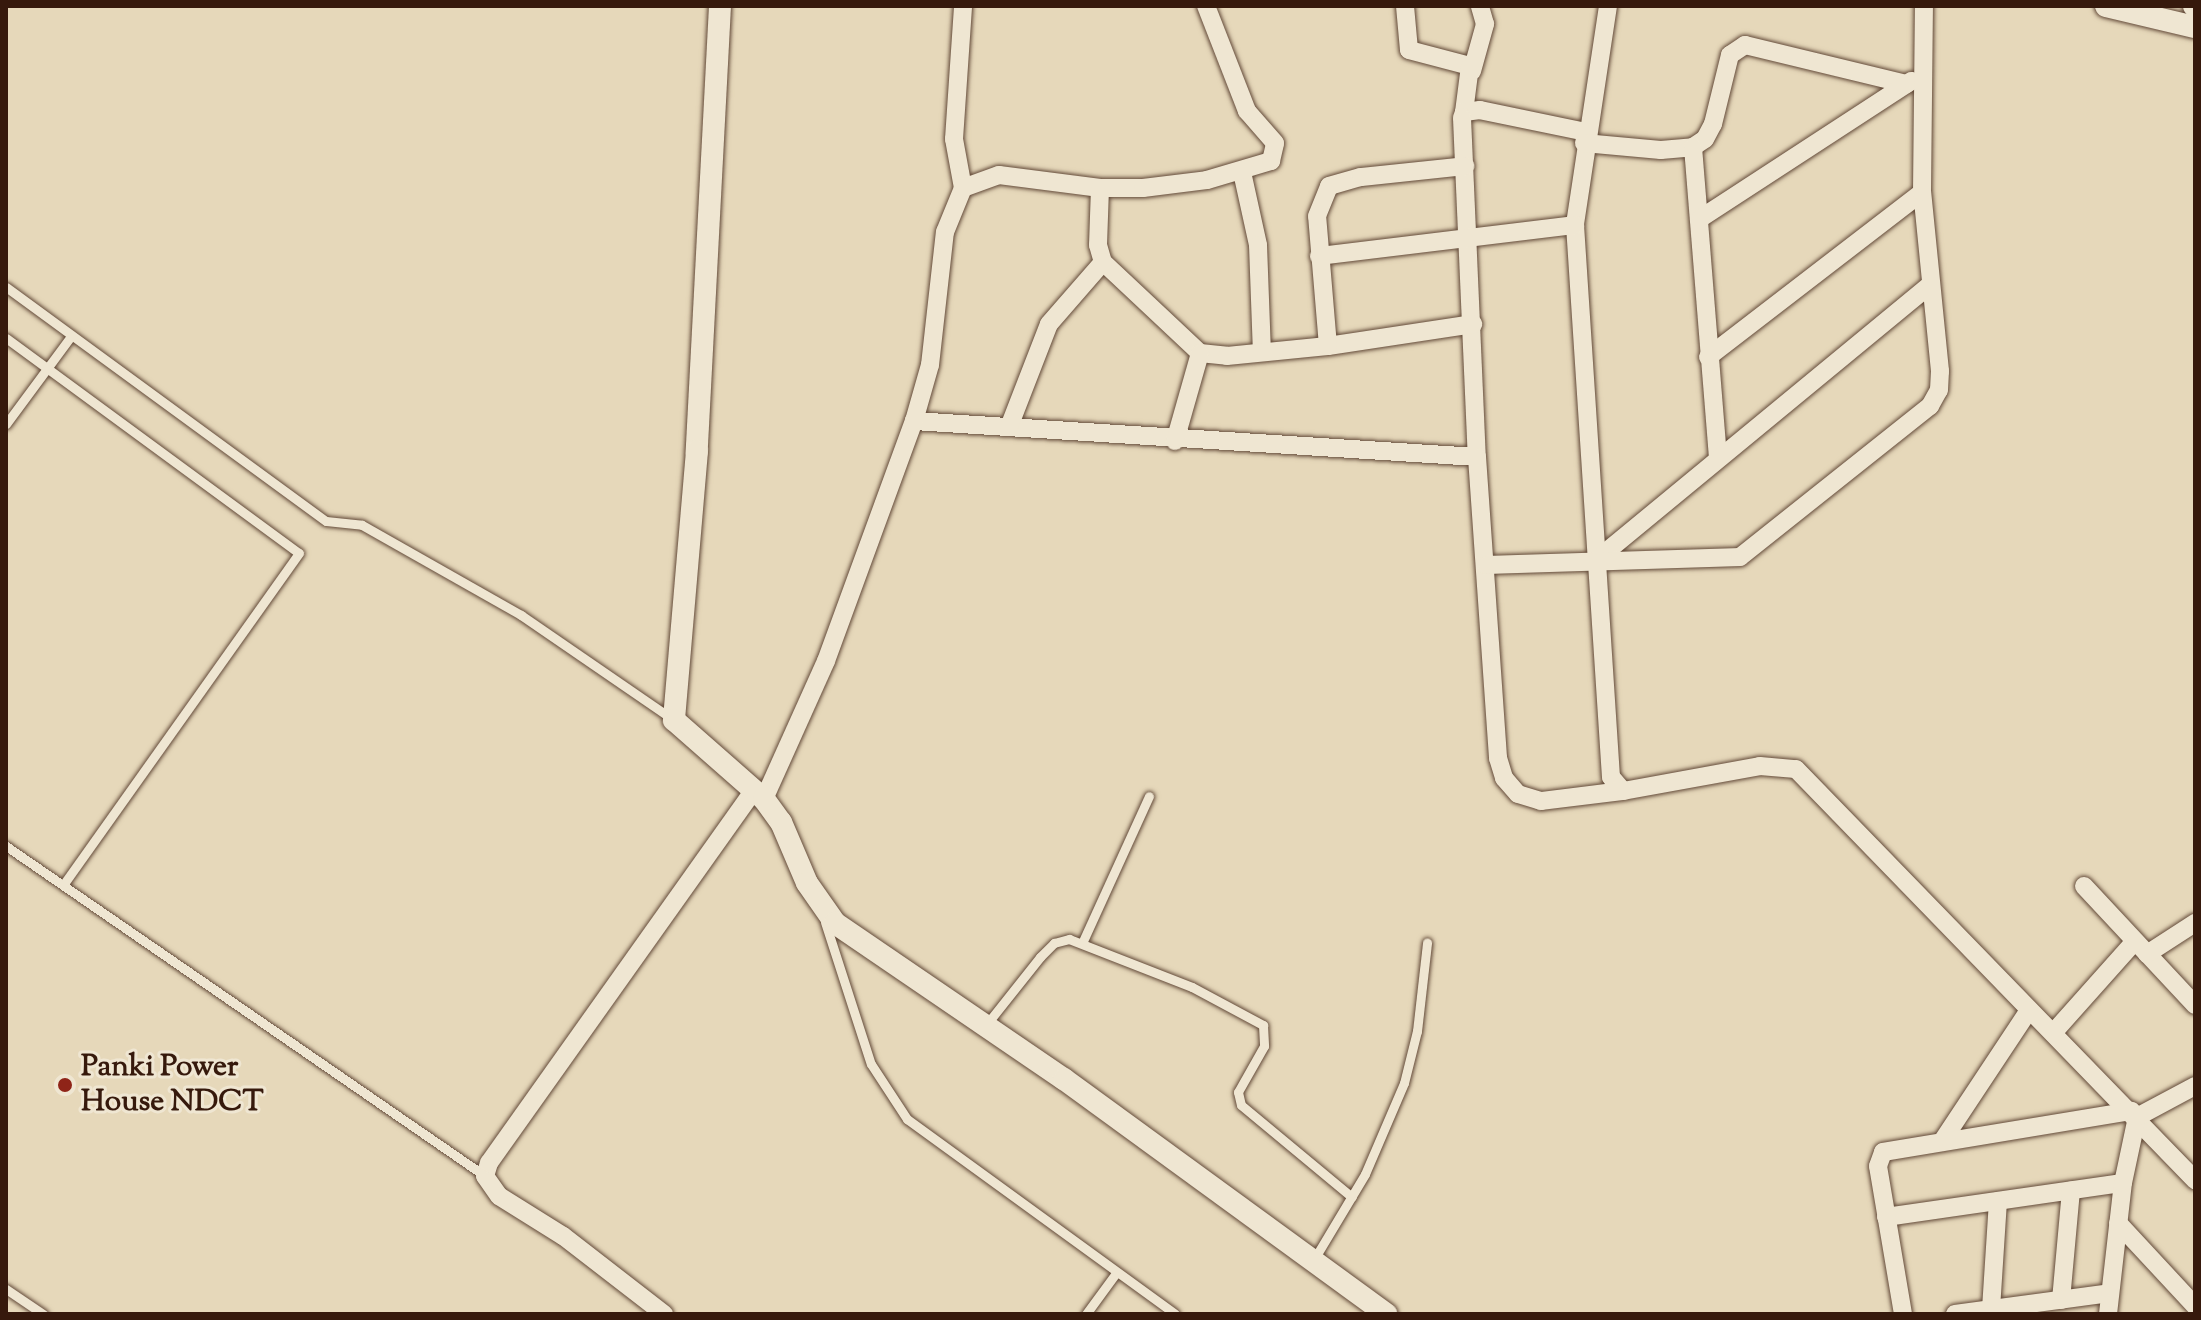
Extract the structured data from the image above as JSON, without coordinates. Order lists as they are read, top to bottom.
{
  "places": ["Panki Power House NDCT"]
}
